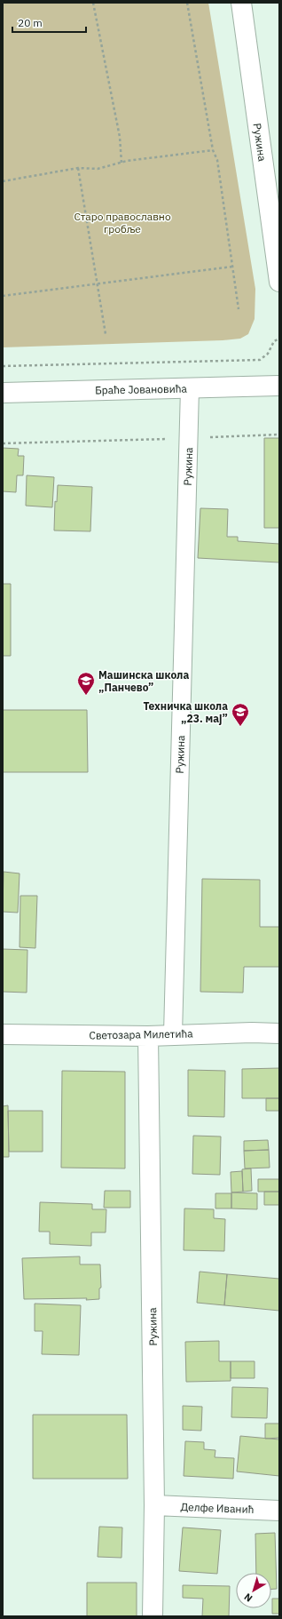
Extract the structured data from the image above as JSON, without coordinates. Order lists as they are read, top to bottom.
{
  "streets": {
    "street": [
      "Ружина",
      "Браће Јовановића",
      "Светозара Милетића",
      "Делфе Иванић"
    ]
  },
  "crossings": [
    ["Ружина", "Браће Јовановића"],
    ["Ружина", "Светозара Милетића"],
    ["Ружина", "Делфе Иванић"]
  ],
  "parks": ["Старо православно гробље"],
  "places": {
    "school or university": ["Машинска школа „Панчево”", "Техничка школа „23. мај”"]
  },
  "scale_bar": "20 m",
  "north": "bottom left"
}
